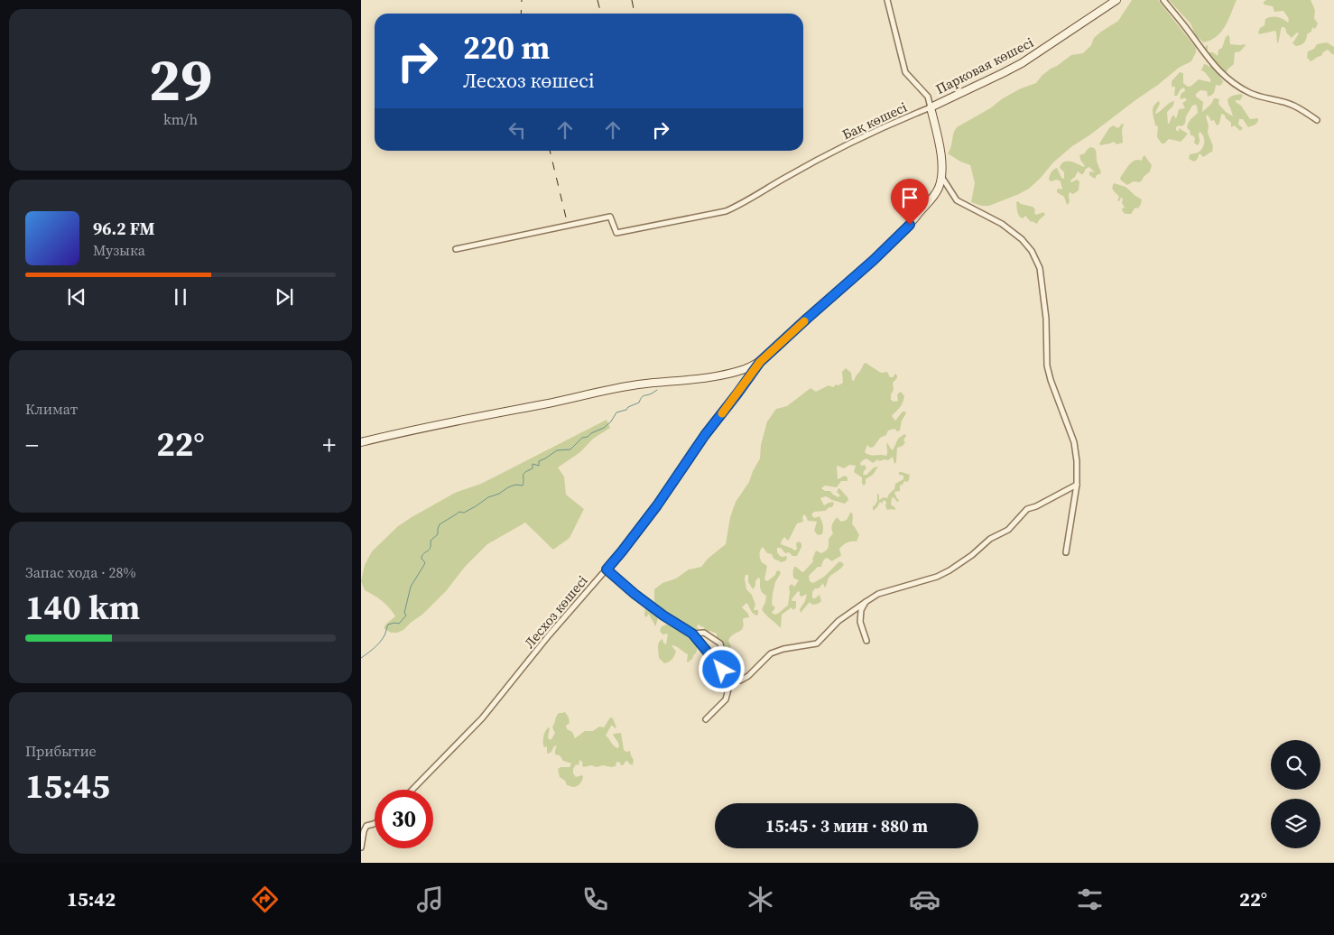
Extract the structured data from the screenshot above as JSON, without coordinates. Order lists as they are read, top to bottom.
{
  "streets": {
    "street": ["Парковая көшесі", "Бақ көшесі", "Лесхоз көшесі"]
  },
  "crossings": [
    ["Парковая көшесі", "Бақ көшесі"]
  ],
  "page": {
    "tile": [
      ["29", "km/h"],
      "Климат",
      ["Запас хода · 28%", "140 km"],
      ["Прибытие", "15:45"]
    ],
    "turn": ["220 m", "Лесхоз көшесі"],
    "song": ["96.2 FM", "Музыка"],
    "heat": ["−", "22°", "+"],
    "limit": "30",
    "trip": "15:45 · 3 мин · 880 m",
    "tabs": ["15:42", "22°"]
  }
}
